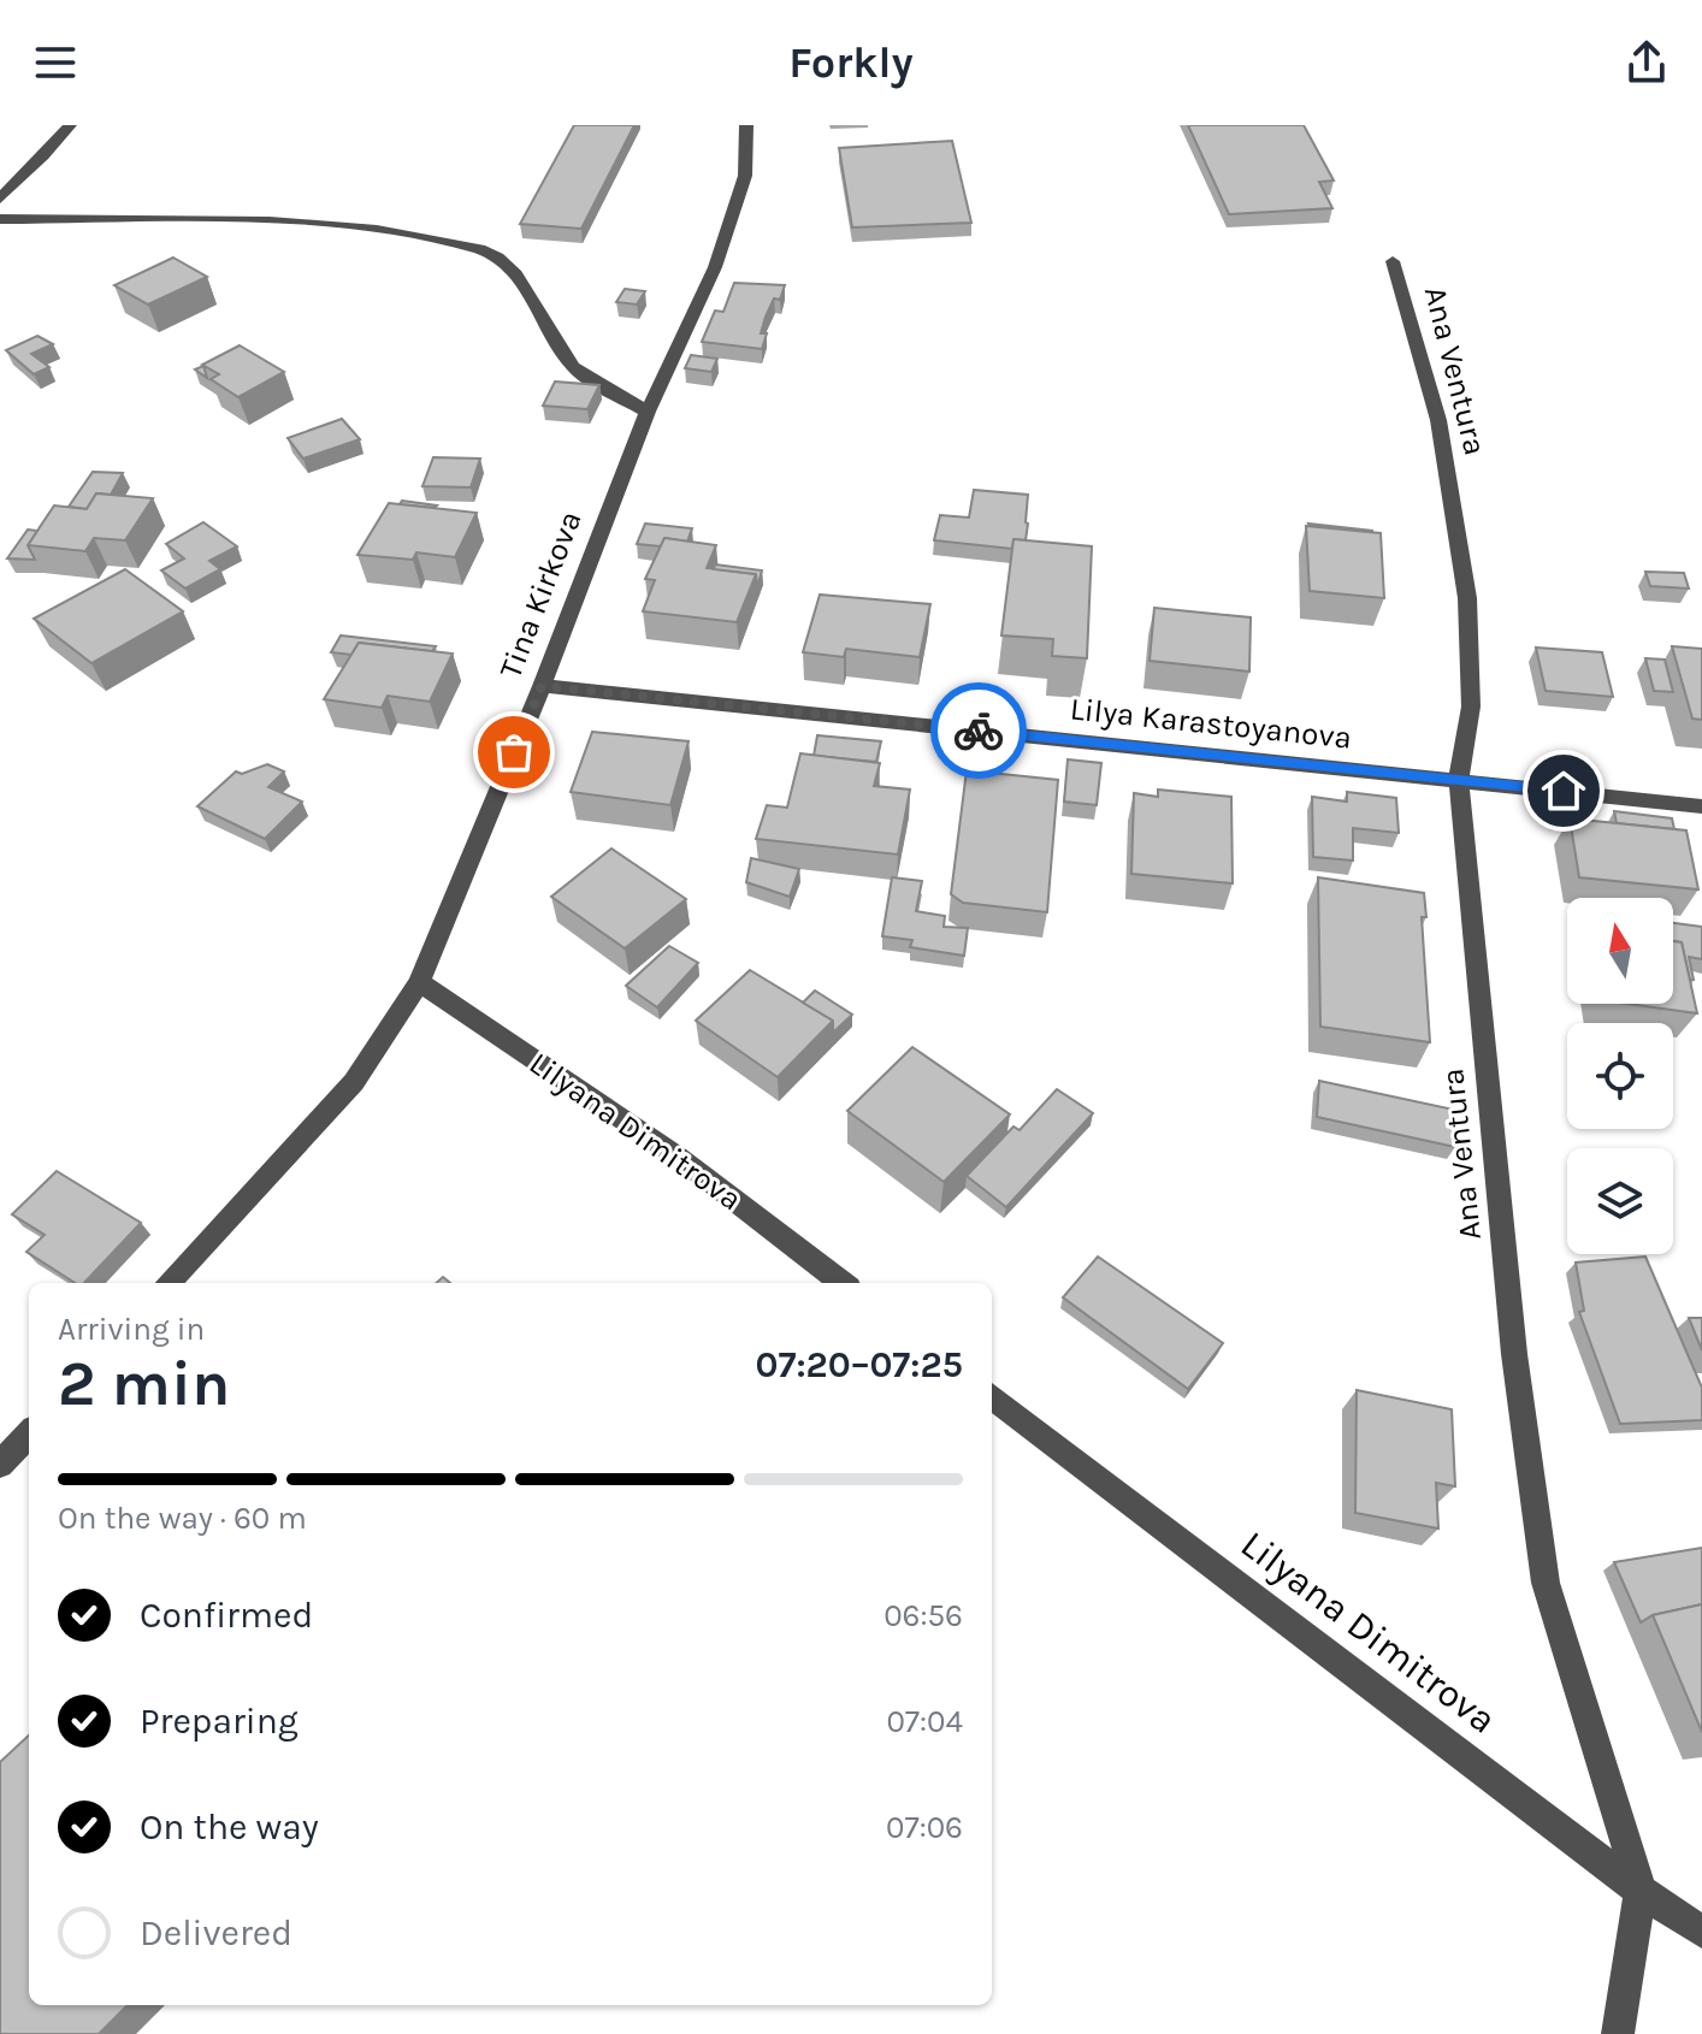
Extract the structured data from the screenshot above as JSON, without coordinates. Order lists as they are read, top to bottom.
{
  "streets": {
    "street": [
      "Ana Ventura",
      "Tina Kirkova",
      "Lilya Karastoyanova",
      "Lilyana Dimitrova"
    ]
  },
  "crossings": [
    ["Ana Ventura", "Lilya Karastoyanova"],
    ["Ana Ventura", "Lilyana Dimitrova"],
    ["Tina Kirkova", "Lilya Karastoyanova"],
    ["Tina Kirkova", "Lilyana Dimitrova"]
  ],
  "north": "top",
  "page": {
    "header": "Forkly",
    "heading": ["2 min", "Arriving in", "07:20–07:25"],
    "bar": "On the way · 60 m",
    "list": [
      ["Confirmed", "06:56"],
      ["Preparing", "07:04"],
      ["On the way", "07:06"],
      "Delivered"
    ]
  }
}
